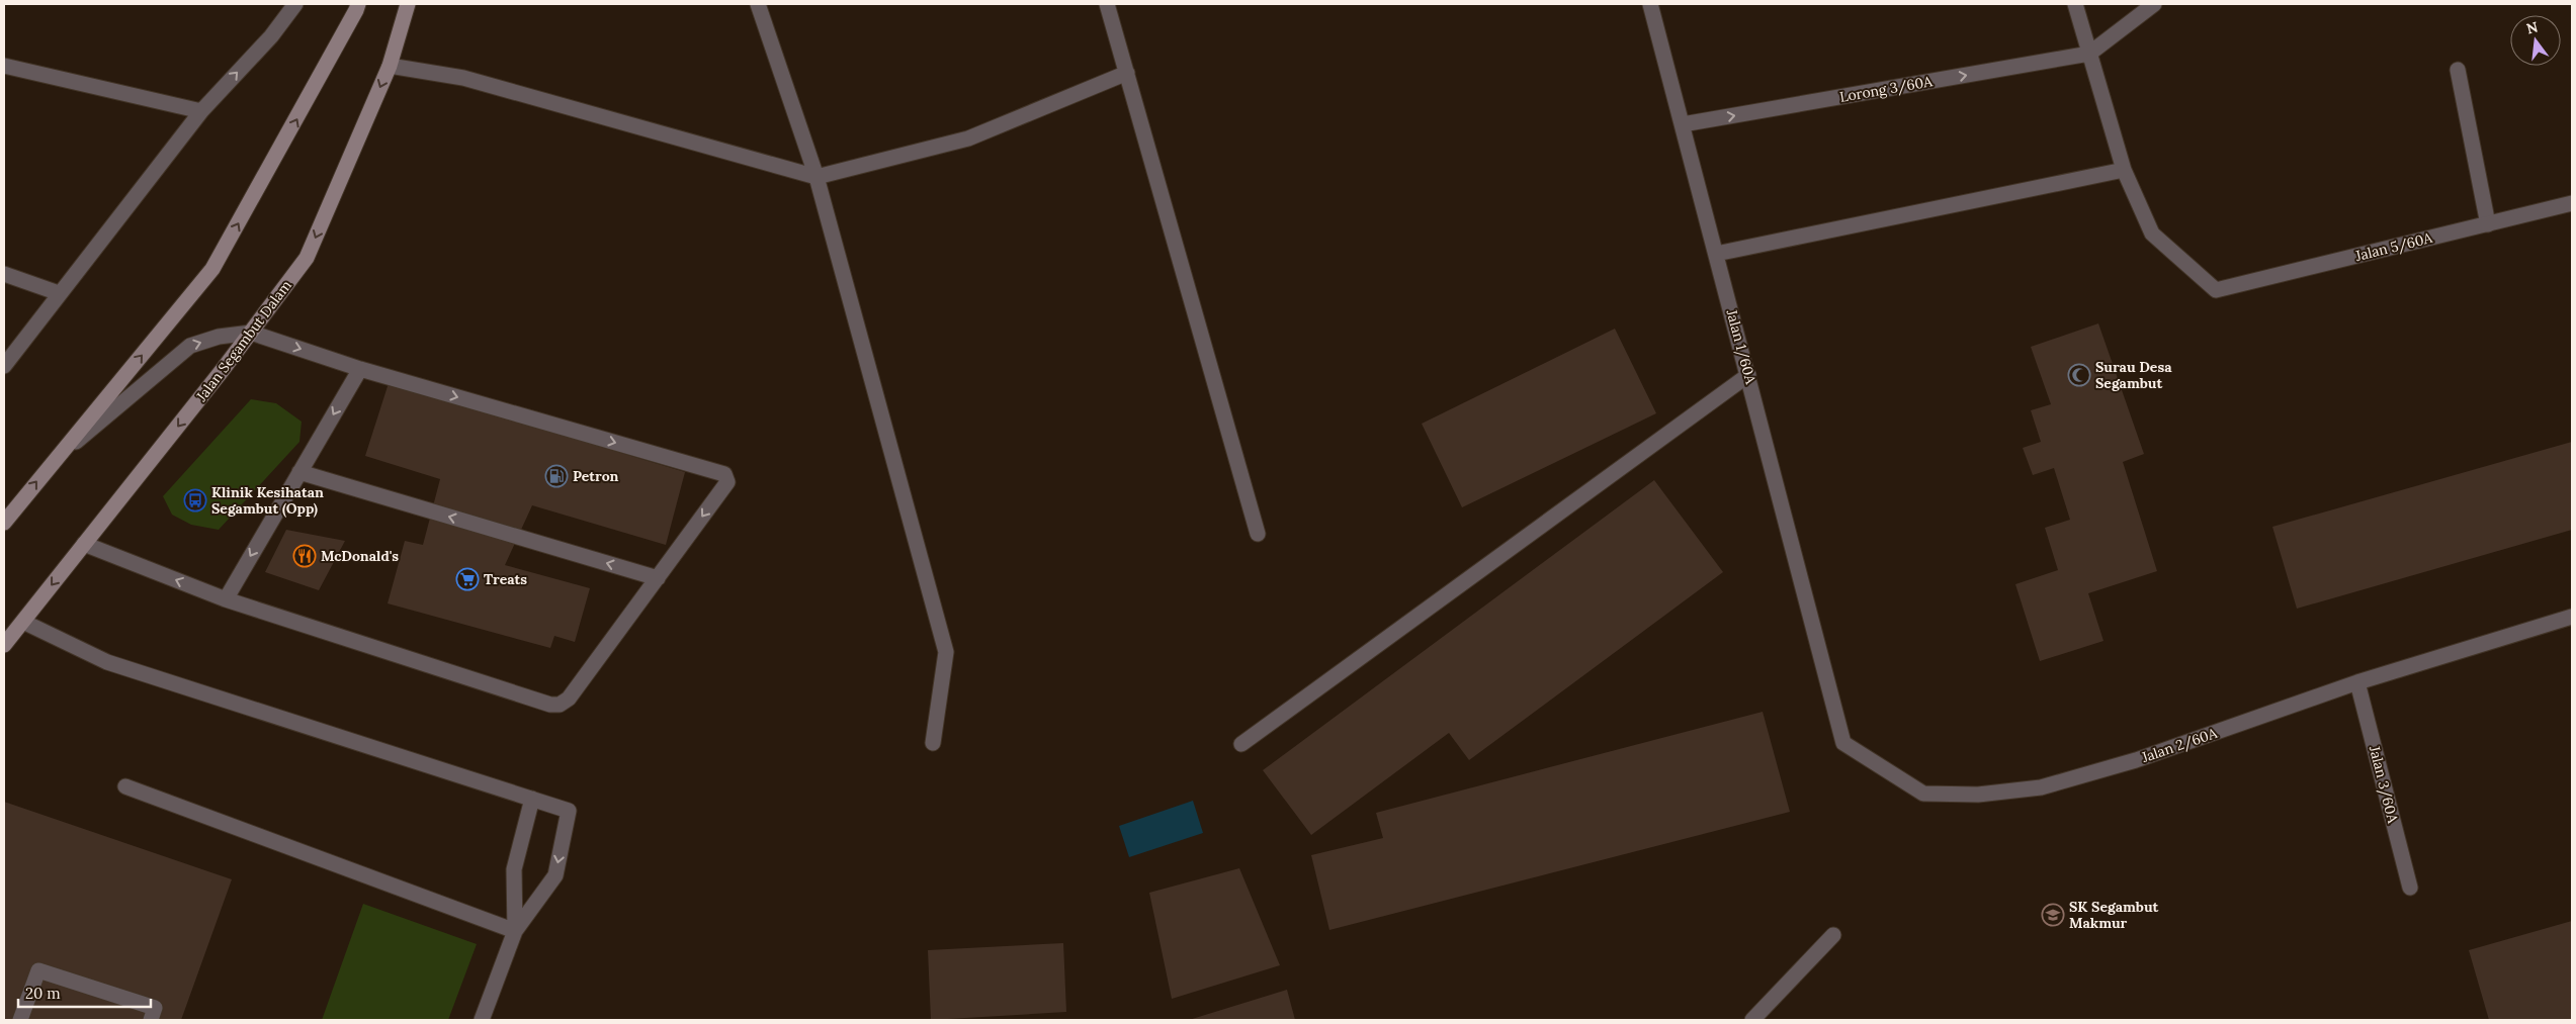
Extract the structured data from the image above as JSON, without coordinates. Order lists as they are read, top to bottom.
{
  "streets": {
    "street": [
      "Lorong 3/60A",
      "Jalan 5/60A",
      "Jalan Segambut Dalam",
      "Jalan 1/60A",
      "Jalan 2/60A",
      "Jalan 3/60A"
    ]
  },
  "crossings": [
    ["Lorong 3/60A", "Jalan 1/60A"],
    ["Jalan 1/60A", "Jalan 2/60A"],
    ["Jalan 2/60A", "Jalan 3/60A"]
  ],
  "places": {
    "mosque": ["Surau Desa Segambut"],
    "fuel station": ["Petron"],
    "bus stop": ["Klinik Kesihatan Segambut (Opp)"],
    "restaurant": ["McDonald's"],
    "supermarket": ["Treats"],
    "school or university": ["SK Segambut Makmur"]
  },
  "scale_bar": "20 m",
  "north": "top"
}
